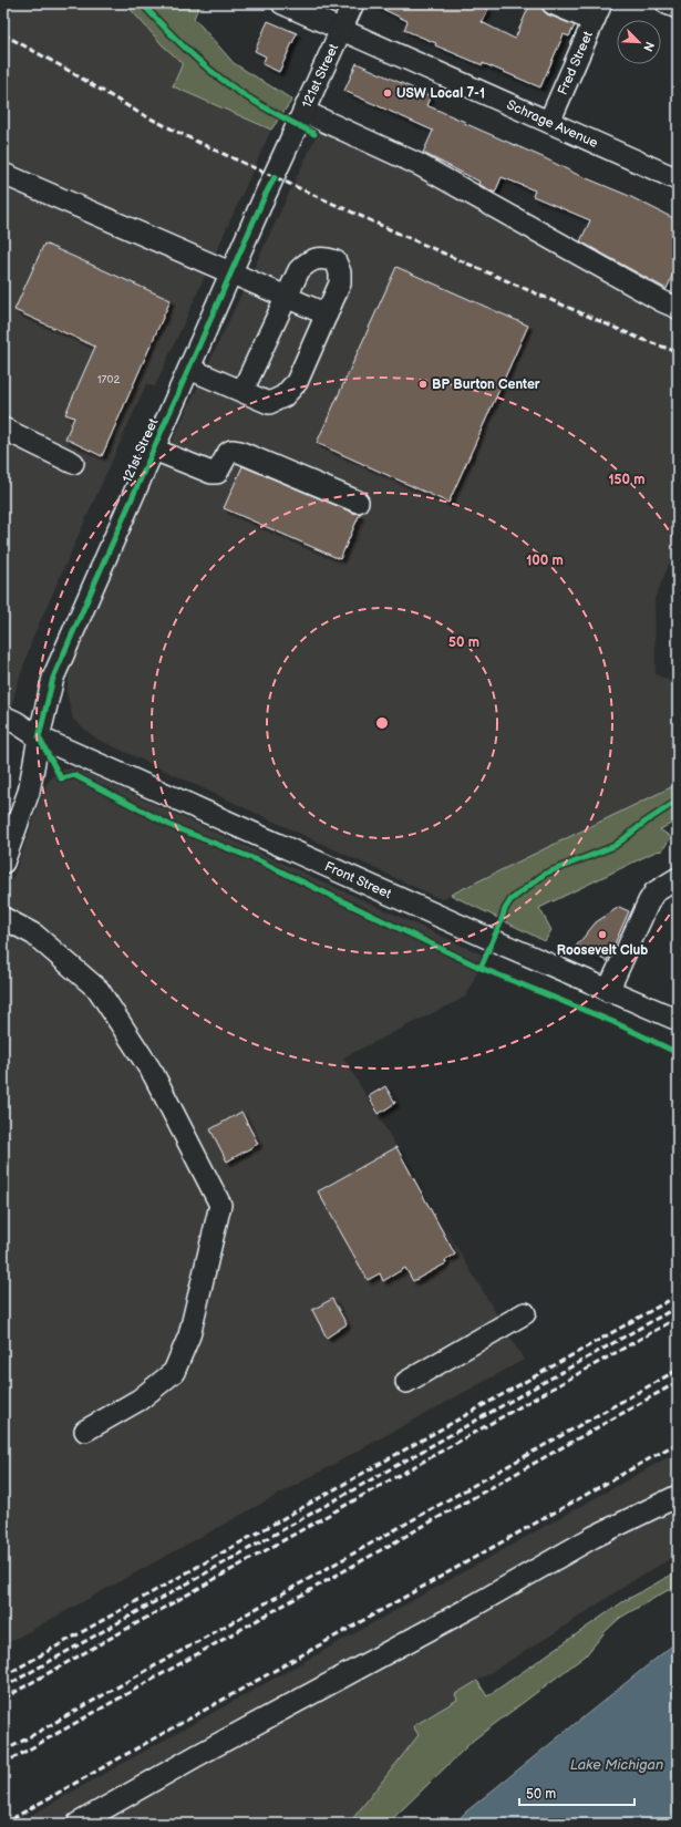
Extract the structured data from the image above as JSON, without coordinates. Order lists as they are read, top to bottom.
{
  "streets": {
    "street": [
      "Fred Street",
      "121st Street",
      "Schrage Avenue",
      "Front Street"
    ]
  },
  "crossings": [
    ["Fred Street", "Schrage Avenue"],
    ["121st Street", "Schrage Avenue"],
    ["121st Street", "Front Street"]
  ],
  "water": ["Lake Michigan"],
  "places": ["USW Local 7-1", "BP Burton Center", "Roosevelt Club"],
  "house_numbers": ["1702"],
  "scale_bar": "50 m",
  "north": "bottom right",
  "rings": ["150 m", "100 m", "50 m"]
}
